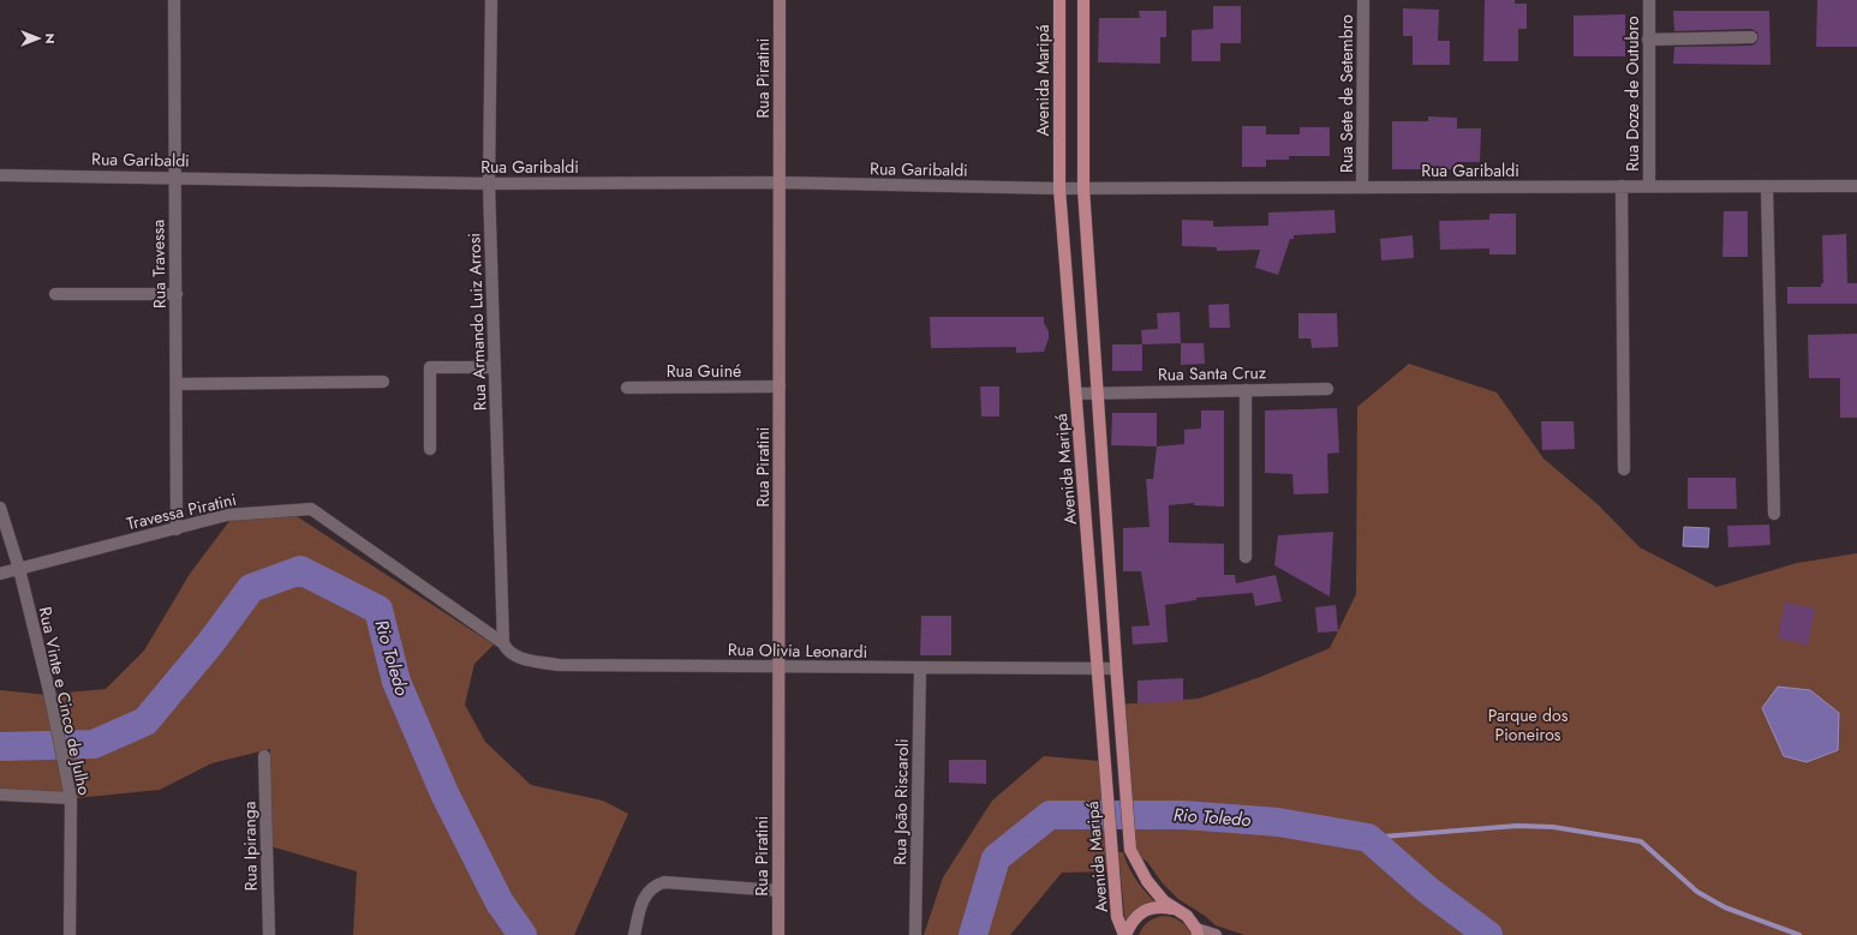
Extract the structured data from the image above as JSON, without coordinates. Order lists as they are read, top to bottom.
{
  "streets": {
    "main road": ["Avenida Maripá"],
    "street": [
      "Rua Piratini",
      "Rua Sete de Setembro",
      "Rua Doze de Outubro",
      "Rua Garibaldi",
      "Rua Travessa",
      "Rua Armando Luiz Arrosi",
      "Rua Guiné",
      "Rua Santa Cruz",
      "Travessa Piratini",
      "Rua Olivia Leonardi",
      "Rua Vinte e Cinco de Julho",
      "Rua João Riscaroli",
      "Rua Ipiranga"
    ]
  },
  "crossings": [
    ["Rua Piratini", "Rua Garibaldi"],
    ["Rua Piratini", "Rua Guiné"],
    ["Rua Piratini", "Rua Olivia Leonardi"],
    ["Avenida Maripá", "Rua Garibaldi"],
    ["Avenida Maripá", "Rua Santa Cruz"],
    ["Avenida Maripá", "Rua Olivia Leonardi"],
    ["Rua Sete de Setembro", "Rua Garibaldi"],
    ["Rua Doze de Outubro", "Rua Garibaldi"],
    ["Rua Garibaldi", "Rua Travessa"],
    ["Rua Garibaldi", "Rua Armando Luiz Arrosi"],
    ["Rua Travessa", "Travessa Piratini"],
    ["Rua Armando Luiz Arrosi", "Travessa Piratini"],
    ["Rua Armando Luiz Arrosi", "Rua Olivia Leonardi"],
    ["Travessa Piratini", "Rua Olivia Leonardi"],
    ["Travessa Piratini", "Rua Vinte e Cinco de Julho"],
    ["Rua Olivia Leonardi", "Rua João Riscaroli"]
  ],
  "water": ["Rio Toledo"],
  "parks": ["Parque dos Pioneiros"],
  "north": "right"
}
